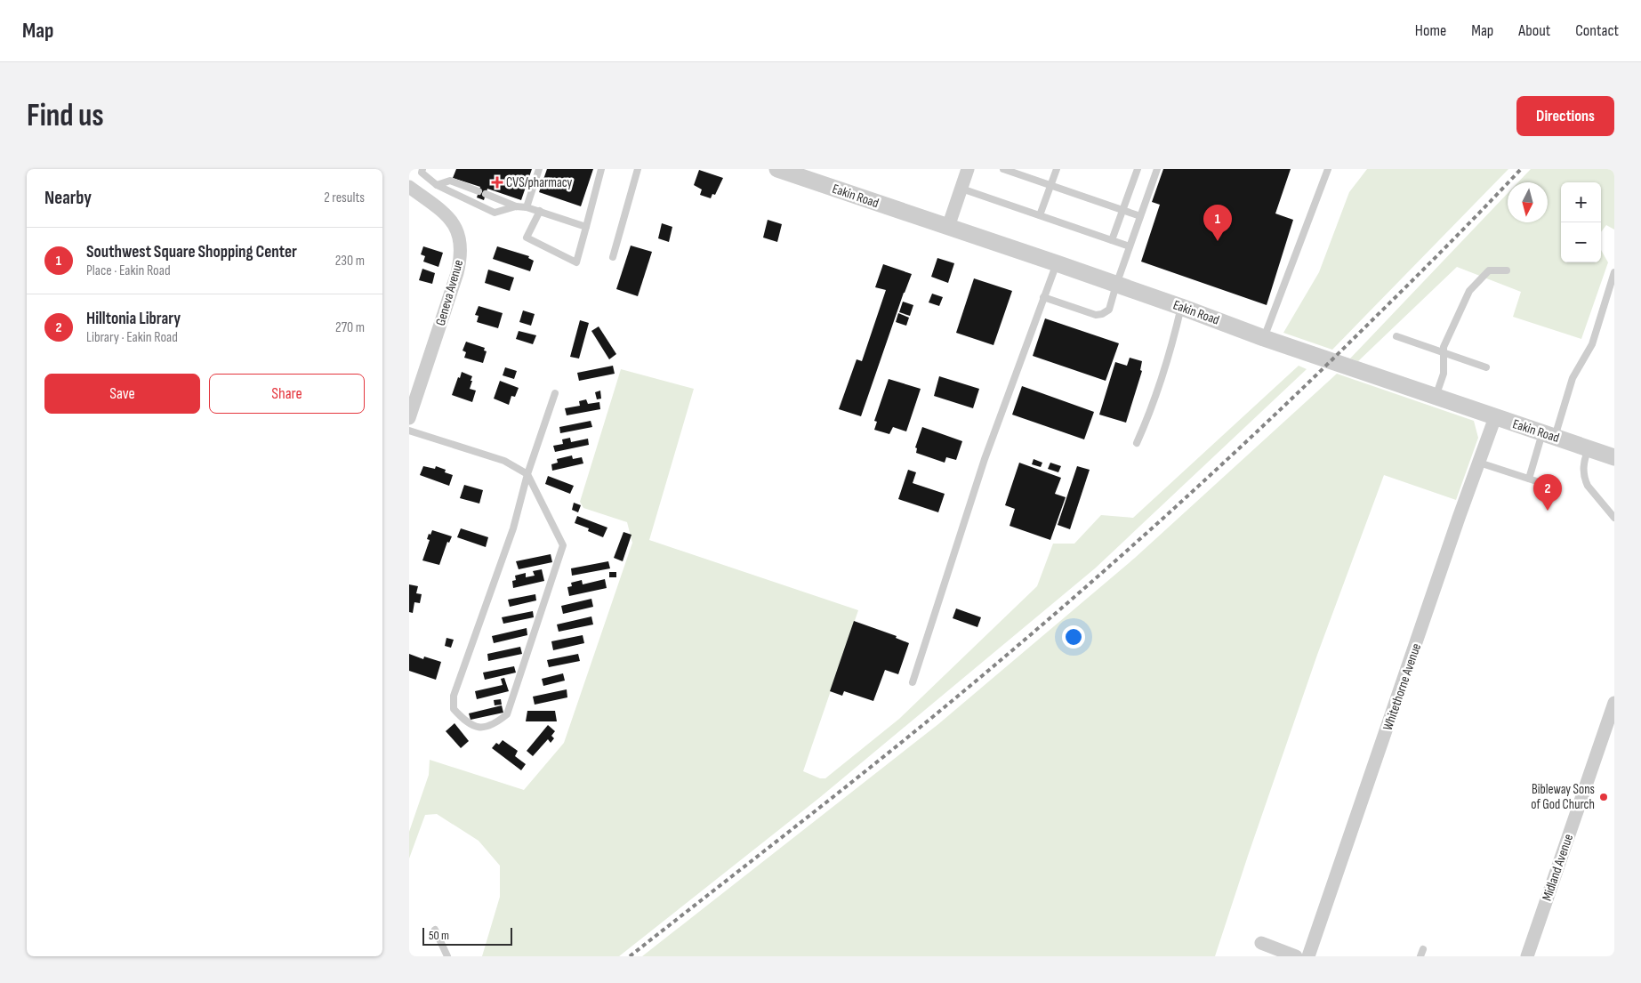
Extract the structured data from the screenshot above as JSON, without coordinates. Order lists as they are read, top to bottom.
{
  "streets": {
    "street": [
      "Eakin Road",
      "Geneva Avenue",
      "Whitethorne Avenue",
      "Midland Avenue"
    ]
  },
  "crossings": [
    ["Eakin Road", "Whitethorne Avenue"]
  ],
  "places": {
    "health": ["CVS/pharmacy"],
    "other": ["Bibleway Sons of God Church"]
  },
  "scale_bar": "50 m",
  "north": "bottom",
  "page": {
    "header": "Map",
    "nav": [
      "Home",
      "Map",
      "About",
      "Contact"
    ],
    "buttons": [
      "Directions",
      ["Save", "Share"]
    ],
    "title": "Find us",
    "heading": ["Nearby", "2 results"],
    "map_buttons": ["+", "−"],
    "pins": ["1", "2"],
    "list": [
      {
        "mark": "1",
        "name": "Southwest Square Shopping Center",
        "note": "Place · Eakin Road",
        "value": "230 m"
      },
      {
        "mark": "2",
        "name": "Hilltonia Library",
        "note": "Library · Eakin Road",
        "value": "270 m"
      }
    ],
    "scale": "50 m"
  }
}
